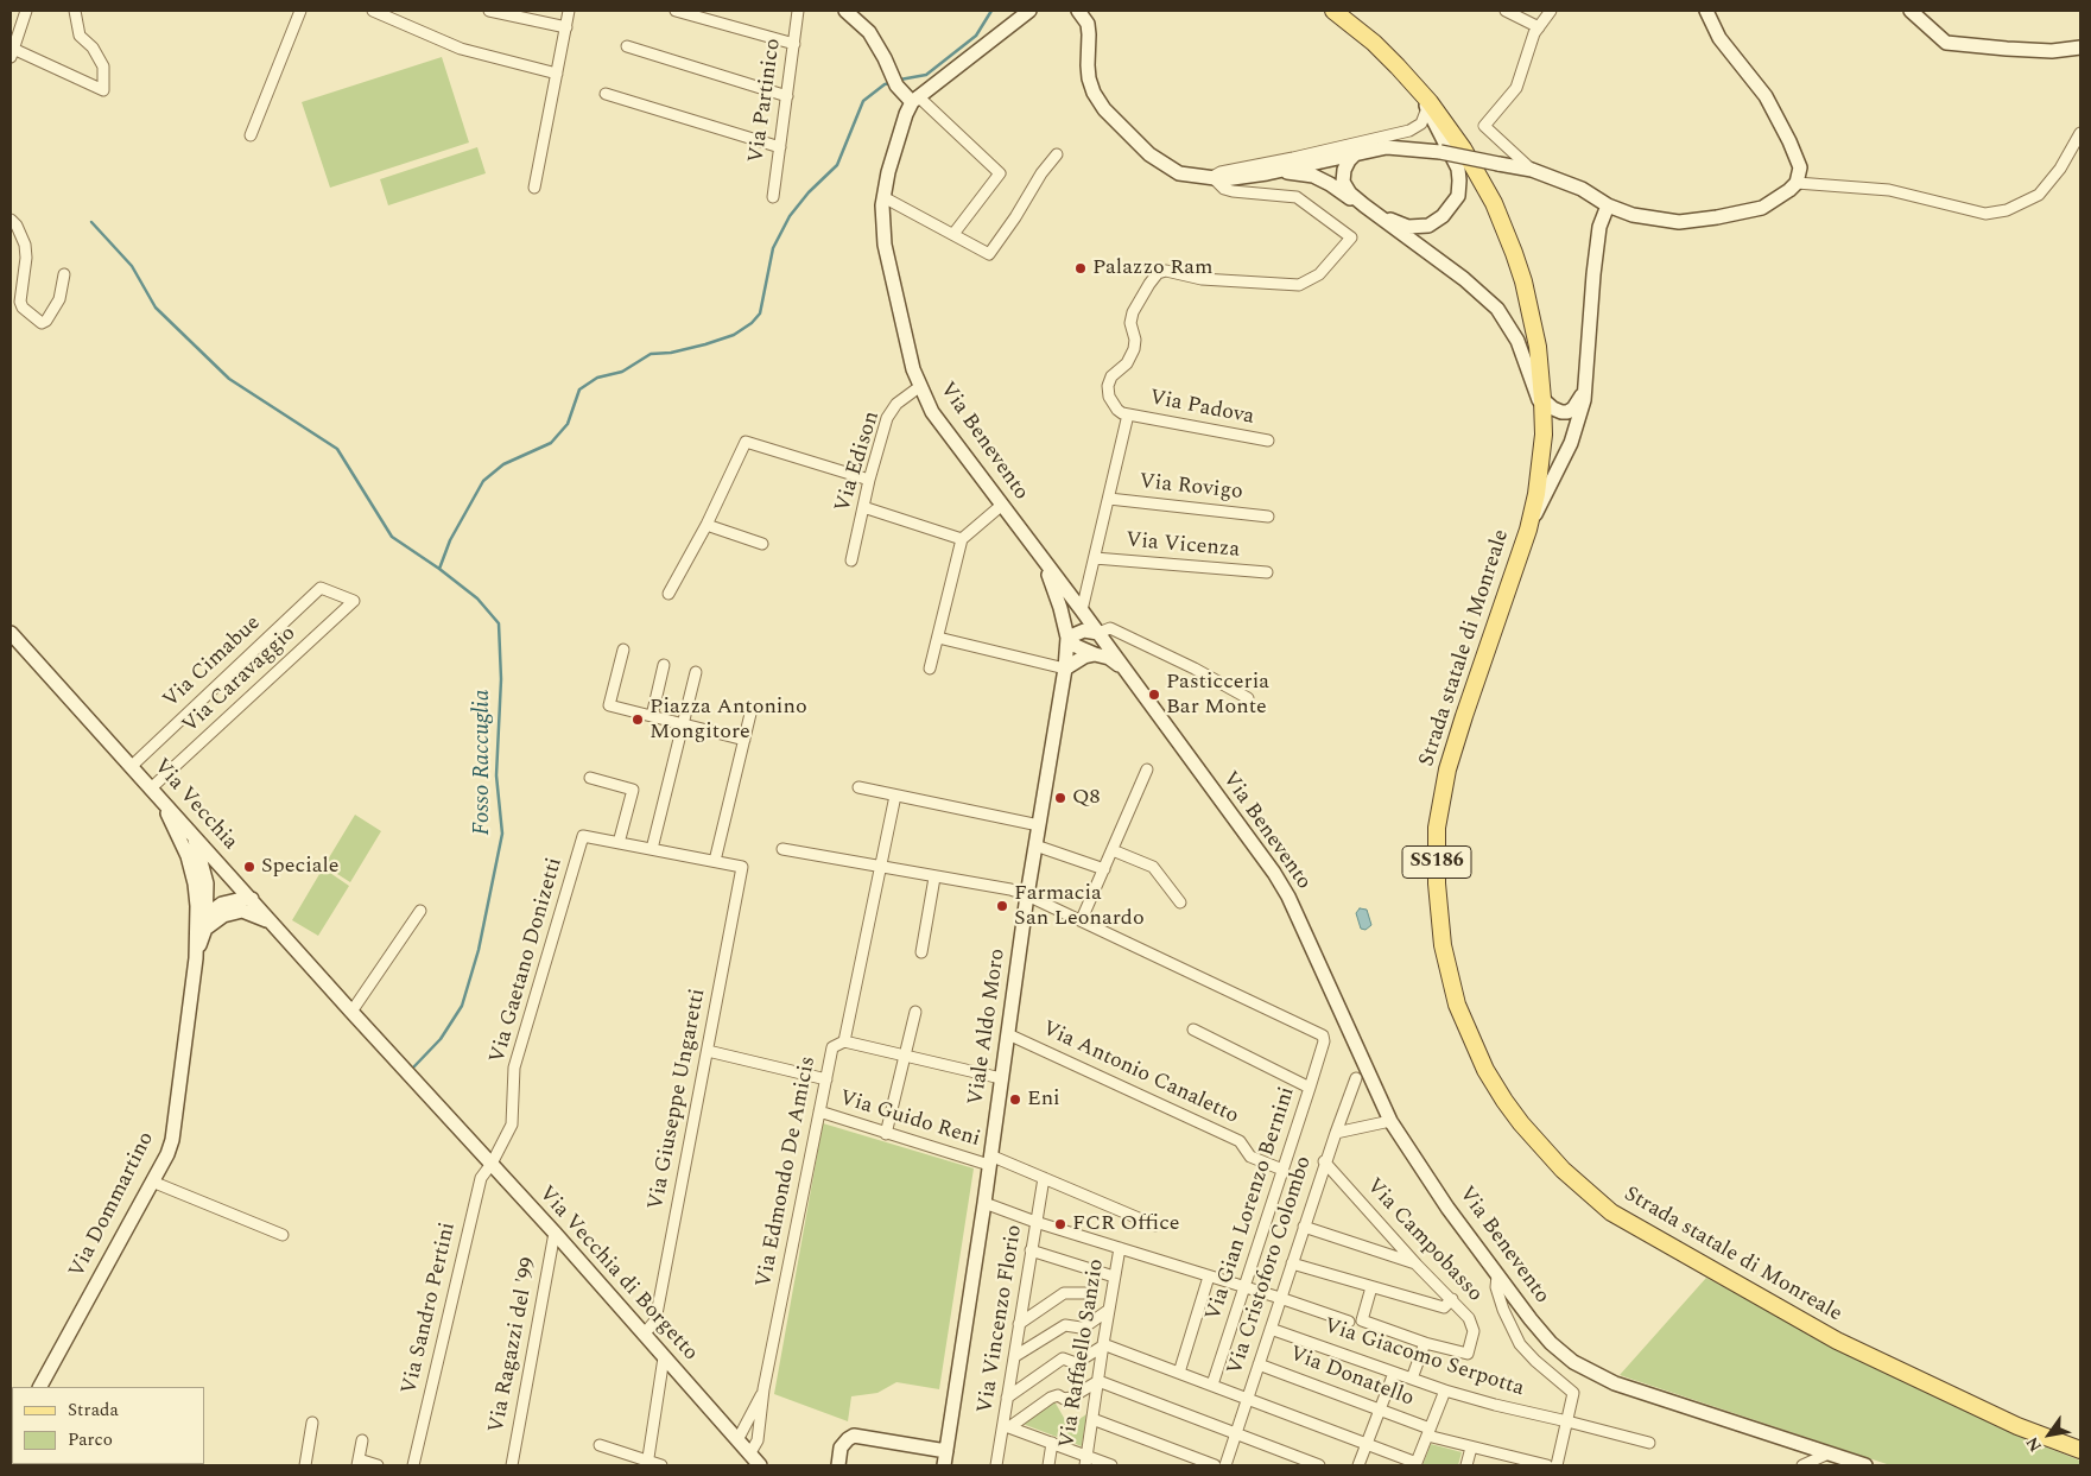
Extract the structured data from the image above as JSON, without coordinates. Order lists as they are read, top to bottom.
{
  "streets": {
    "main road": [
      "Via Benevento",
      "Strada statale di Monreale",
      "Via Vecchia",
      "SS186",
      "Viale Aldo Moro",
      "Via Dommartino",
      "Via Vecchia di Borgetto"
    ],
    "street": [
      "Via Partinico",
      "Via Padova",
      "Via Edison",
      "Via Rovigo",
      "Via Vicenza",
      "Via Cimabue",
      "Via Caravaggio",
      "Via Gaetano Donizetti",
      "Via Antonio Canaletto",
      "Via Giuseppe Ungaretti",
      "Via Guido Reni",
      "Via Edmondo De Amicis",
      "Via Gian Lorenzo Bernini",
      "Via Campobasso",
      "Via Cristoforo Colombo",
      "Via Sandro Pertini",
      "Via Vincenzo Florio",
      "Via Ragazzi del '99",
      "Via Raffaello Sanzio",
      "Via Giacomo Serpotta",
      "Via Donatello"
    ]
  },
  "crossings": [
    ["Via Benevento", "Via Edison"],
    ["Via Benevento", "Viale Aldo Moro"],
    ["Via Cimabue", "Via Caravaggio"],
    ["Via Cimabue", "Via Vecchia"],
    ["Via Caravaggio", "Via Vecchia"],
    ["Via Vecchia", "Via Vecchia di Borgetto"],
    ["Via Gaetano Donizetti", "Via Vecchia di Borgetto"],
    ["Via Gaetano Donizetti", "Via Sandro Pertini"],
    ["Viale Aldo Moro", "Via Antonio Canaletto"],
    ["Viale Aldo Moro", "Via Guido Reni"],
    ["Via Antonio Canaletto", "Via Gian Lorenzo Bernini"],
    ["Via Giuseppe Ungaretti", "Via Vecchia di Borgetto"],
    ["Via Guido Reni", "Via Edmondo De Amicis"],
    ["Via Guido Reni", "Via Vincenzo Florio"],
    ["Via Campobasso", "Via Cristoforo Colombo"],
    ["Via Cristoforo Colombo", "Via Giacomo Serpotta"],
    ["Via Cristoforo Colombo", "Via Donatello"],
    ["Via Vecchia di Borgetto", "Via Sandro Pertini"],
    ["Via Vecchia di Borgetto", "Via Ragazzi del '99"]
  ],
  "water": ["Fosso Raccuglia"],
  "places": [
    "Palazzo Ram",
    "Pasticceria Bar Monte",
    "Piazza Antonino Mongitore",
    "Q8",
    "Speciale",
    "Farmacia San Leonardo",
    "Eni",
    "FCR Office"
  ],
  "legend": ["Strada", "Parco"],
  "north": "bottom left"
}
